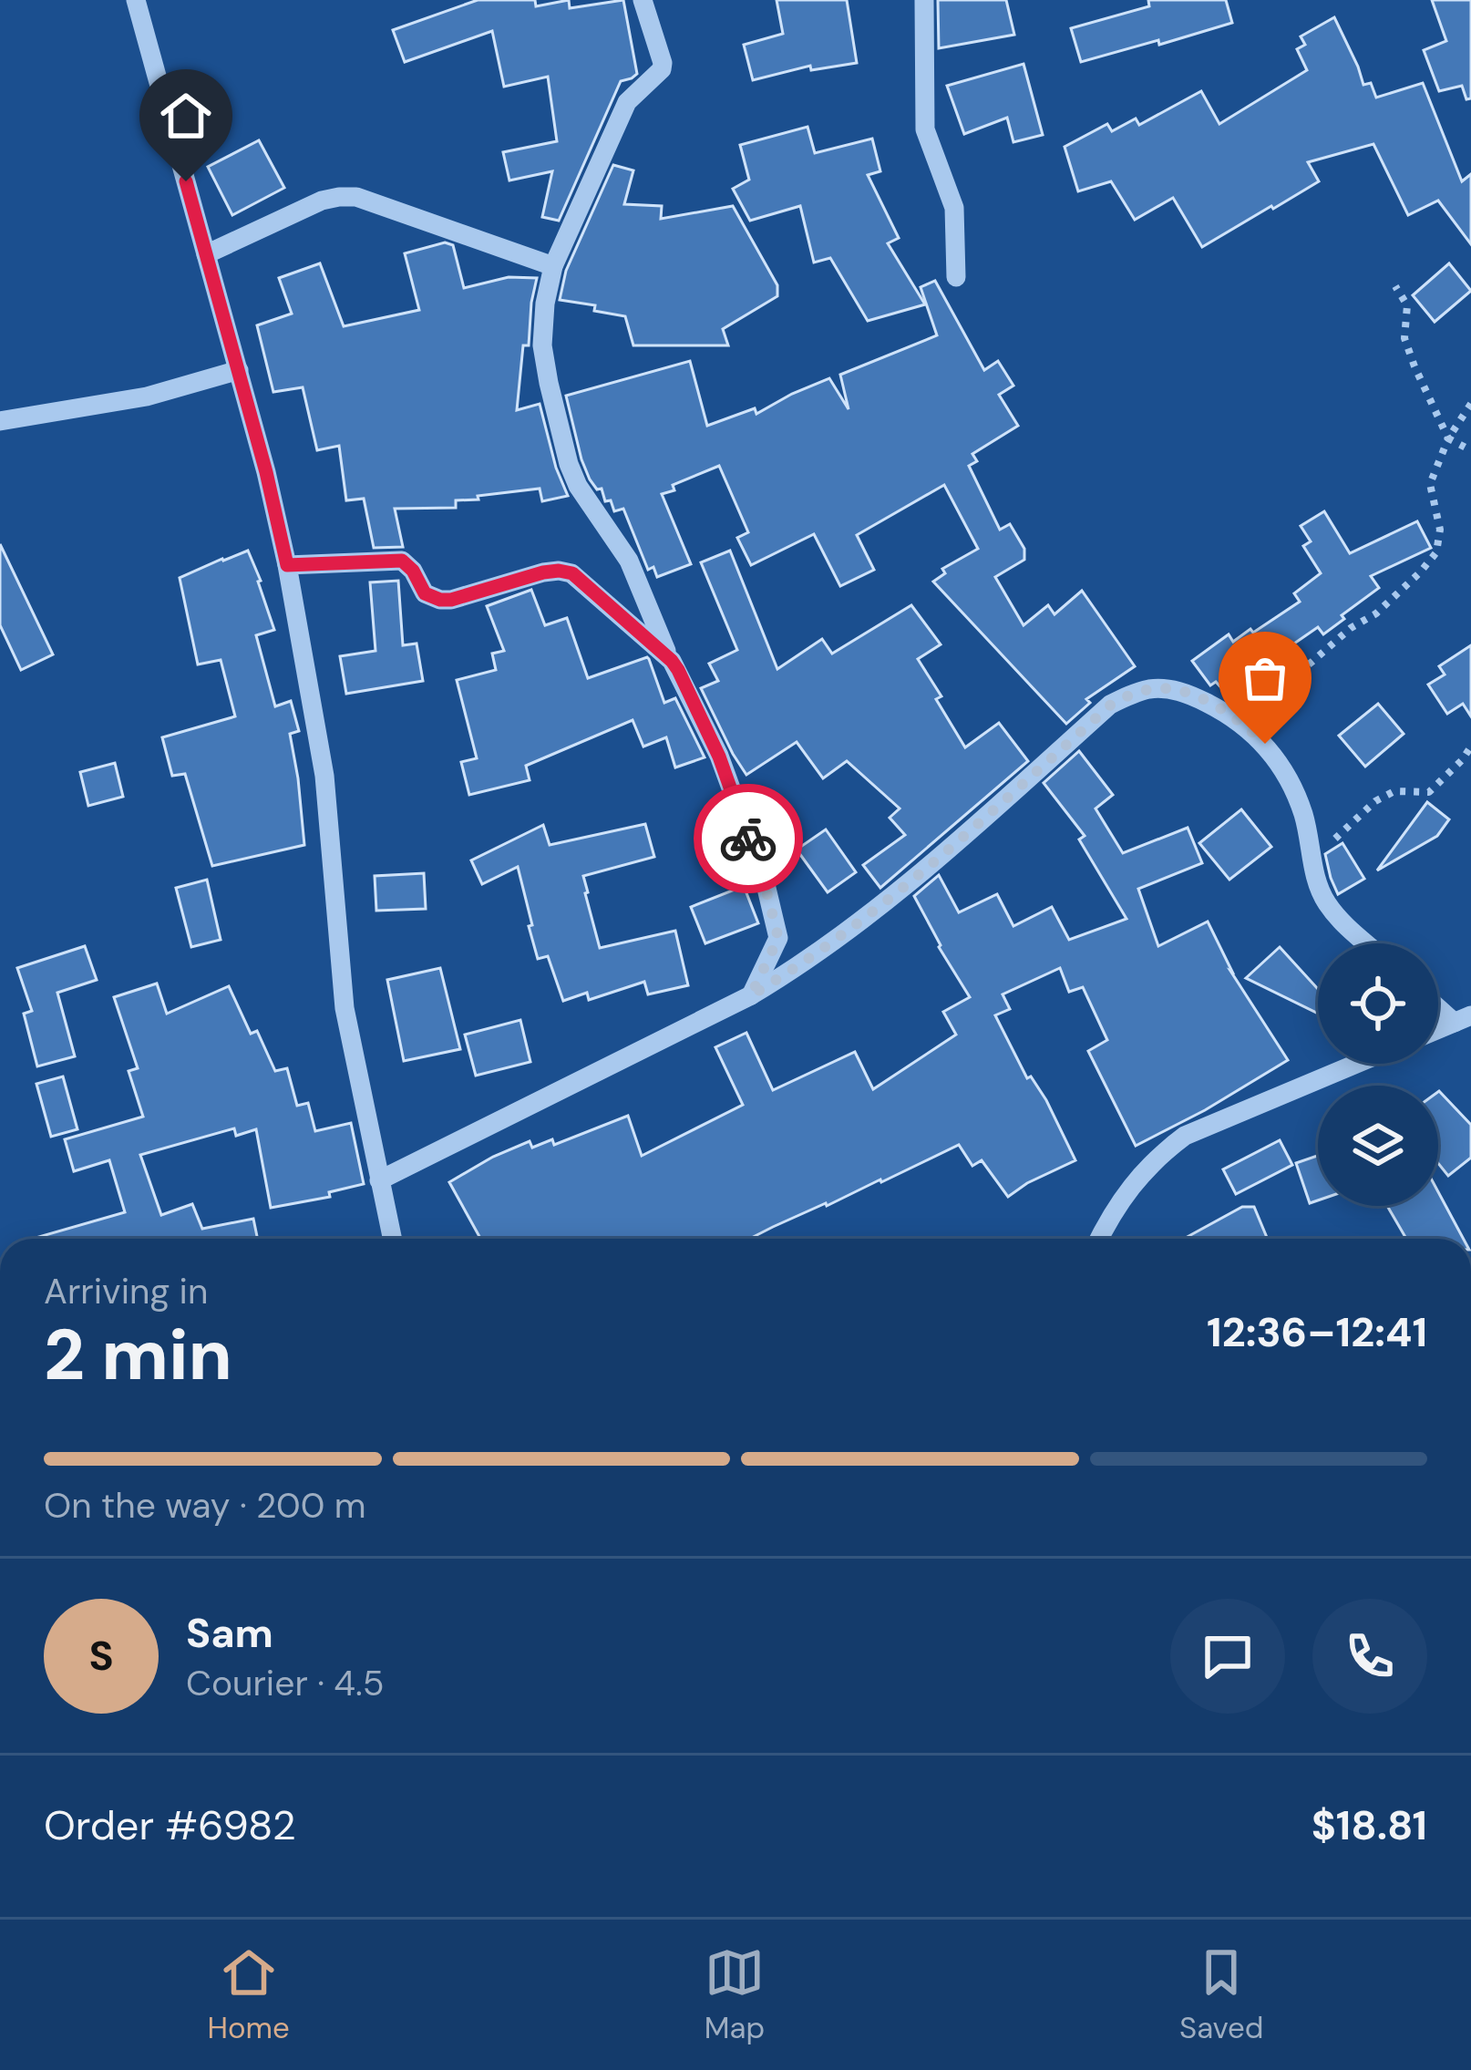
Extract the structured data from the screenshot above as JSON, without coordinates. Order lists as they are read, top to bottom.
{
  "page": {
    "heading": ["2 min", "Arriving in", "12:36–12:41"],
    "panel": [
      "Sam",
      "Courier · 4.5",
      "Order #6982",
      "$18.81"
    ],
    "bar": "On the way · 200 m",
    "round": "S",
    "tabs": ["Home", "Map", "Saved"]
  }
}
